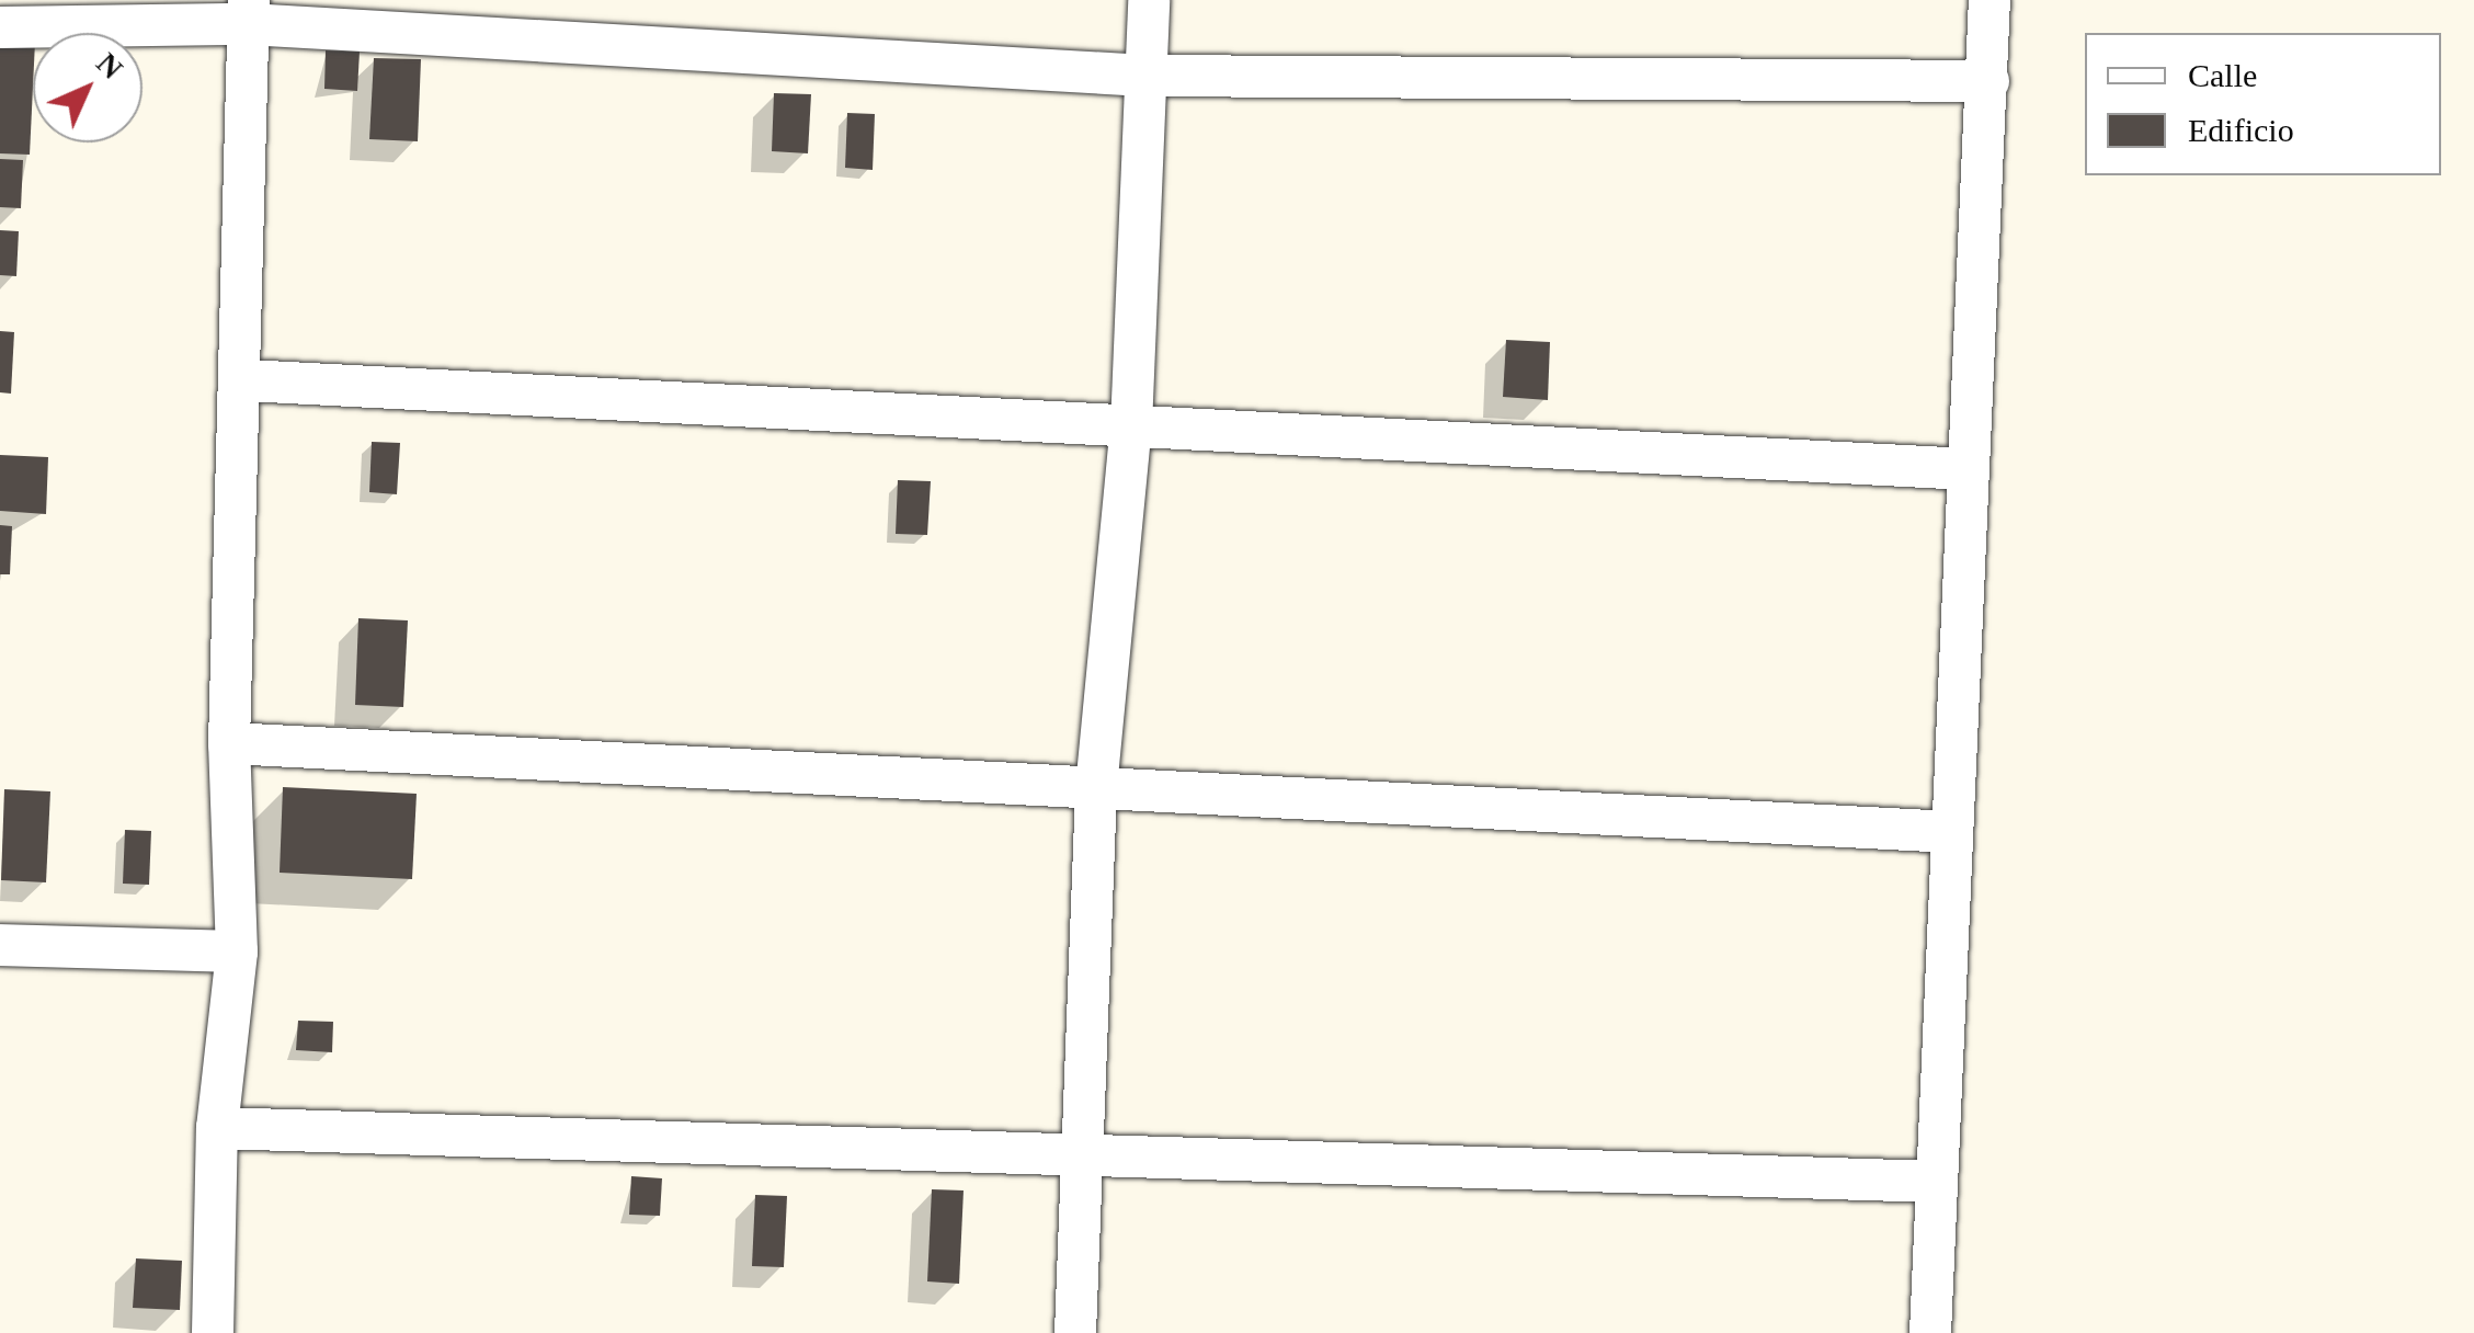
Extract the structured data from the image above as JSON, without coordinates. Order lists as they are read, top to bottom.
{
  "legend": ["Calle", "Edificio"],
  "north": "top right"
}
